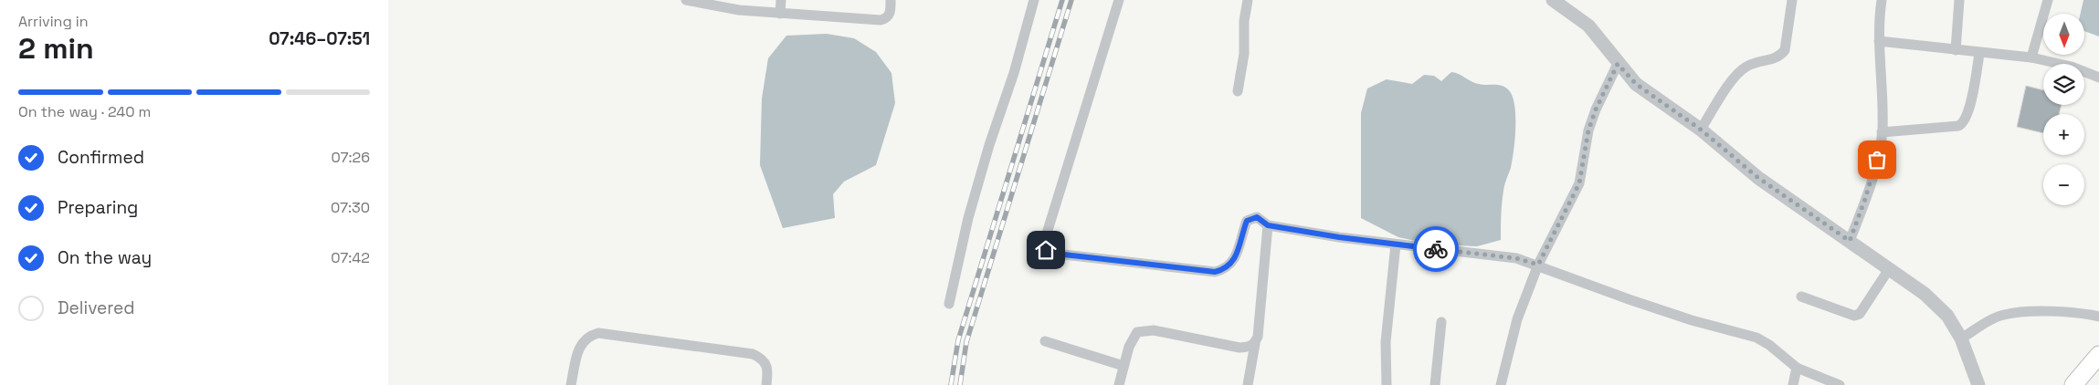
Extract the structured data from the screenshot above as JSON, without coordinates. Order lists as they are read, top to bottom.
{
  "north": "bottom",
  "page": {
    "heading": ["2 min", "Arriving in", "07:46–07:51"],
    "map_buttons": ["+", "−"],
    "bar": "On the way · 240 m",
    "list": [
      ["Confirmed", "07:26"],
      ["Preparing", "07:30"],
      ["On the way", "07:42"],
      "Delivered"
    ]
  }
}
